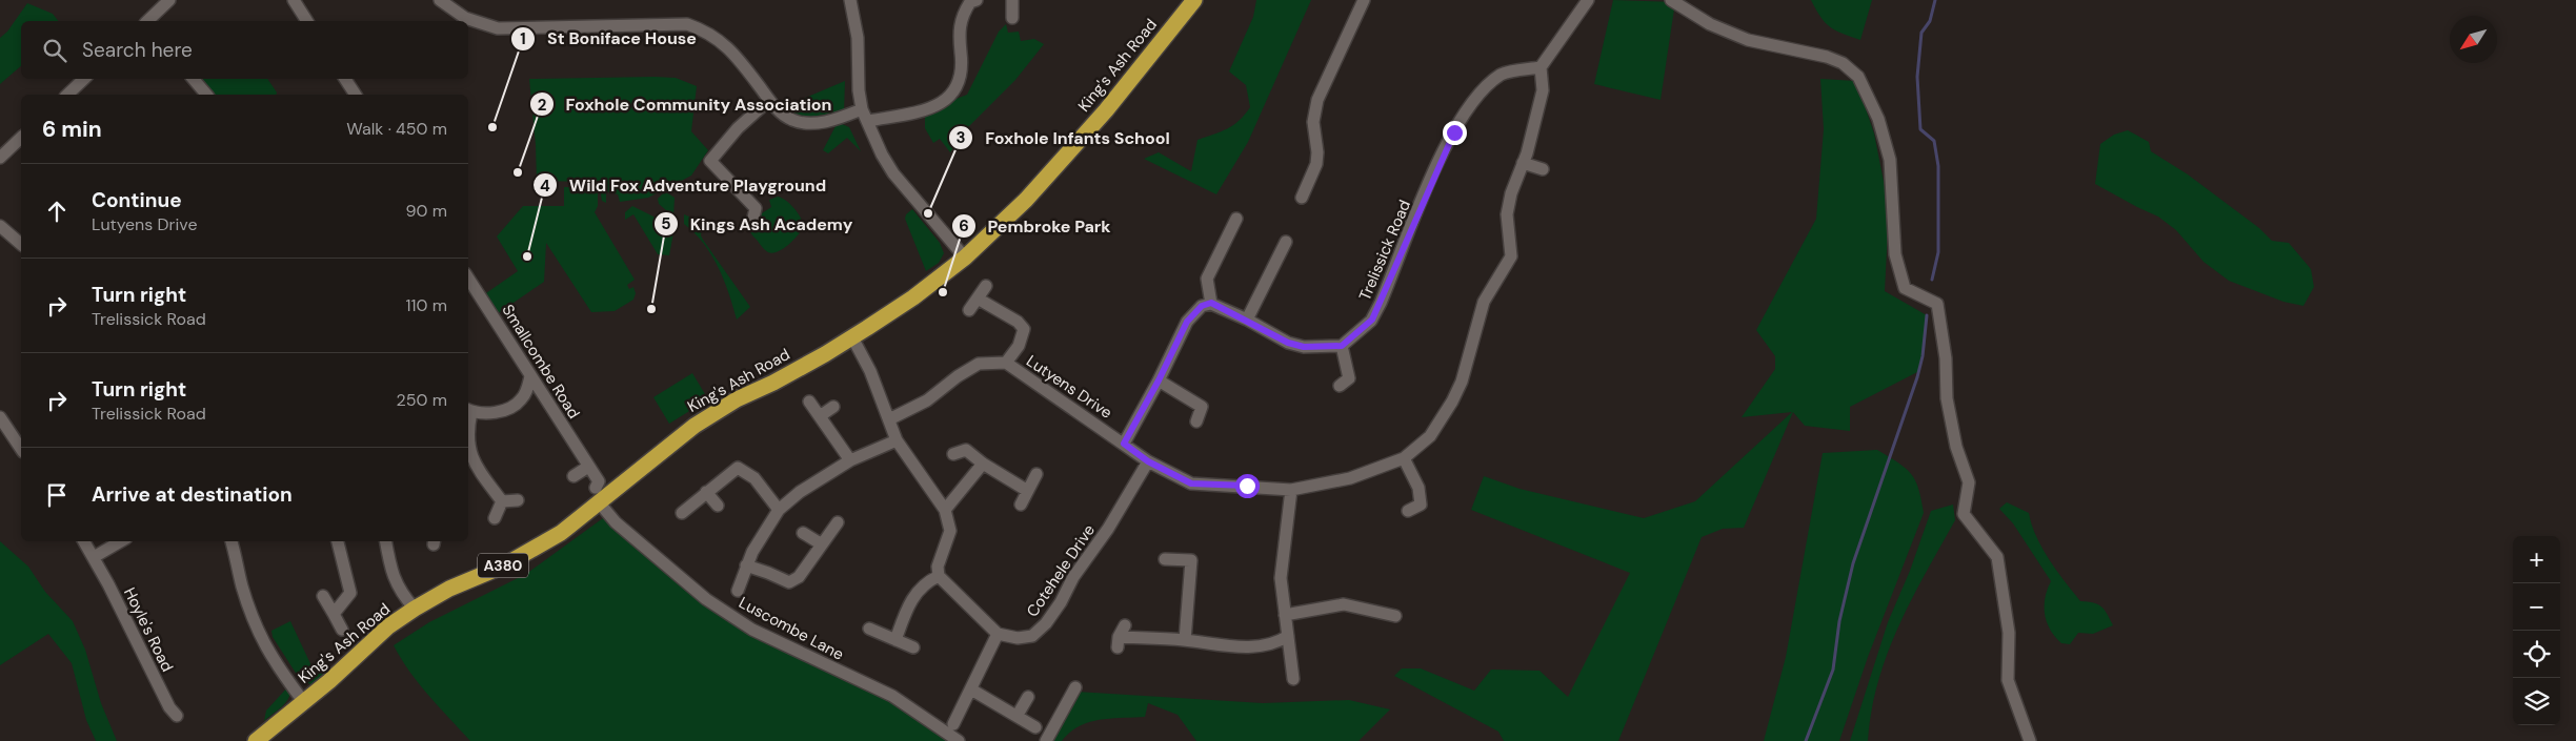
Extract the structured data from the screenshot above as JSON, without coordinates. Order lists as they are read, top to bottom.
{
  "streets": {
    "highway": ["King's Ash Road", "A380"],
    "street": [
      "Trelissick Road",
      "Smallcombe Road",
      "Lutyens Drive",
      "Cotehele Drive",
      "Luscombe Lane",
      "Hoyle's Road"
    ]
  },
  "crossings": [
    ["King's Ash Road", "Luscombe Lane"],
    ["Trelissick Road", "Lutyens Drive"],
    ["Lutyens Drive", "Cotehele Drive"]
  ],
  "places": [
    "St Boniface House",
    "Foxhole Community Association",
    "Foxhole Infants School",
    "Wild Fox Adventure Playground",
    "Pembroke Park",
    "Kings Ash Academy"
  ],
  "north": "bottom left",
  "page": {
    "search": "Search here",
    "heading": ["6 min", "Walk · 450 m"],
    "list": [
      ["Continue", "Lutyens Drive", "90 m"],
      ["Turn right", "Trelissick Road", "110 m"],
      ["Turn right", "Trelissick Road", "250 m"],
      "Arrive at destination"
    ],
    "map_buttons": ["+", "−"]
  }
}
